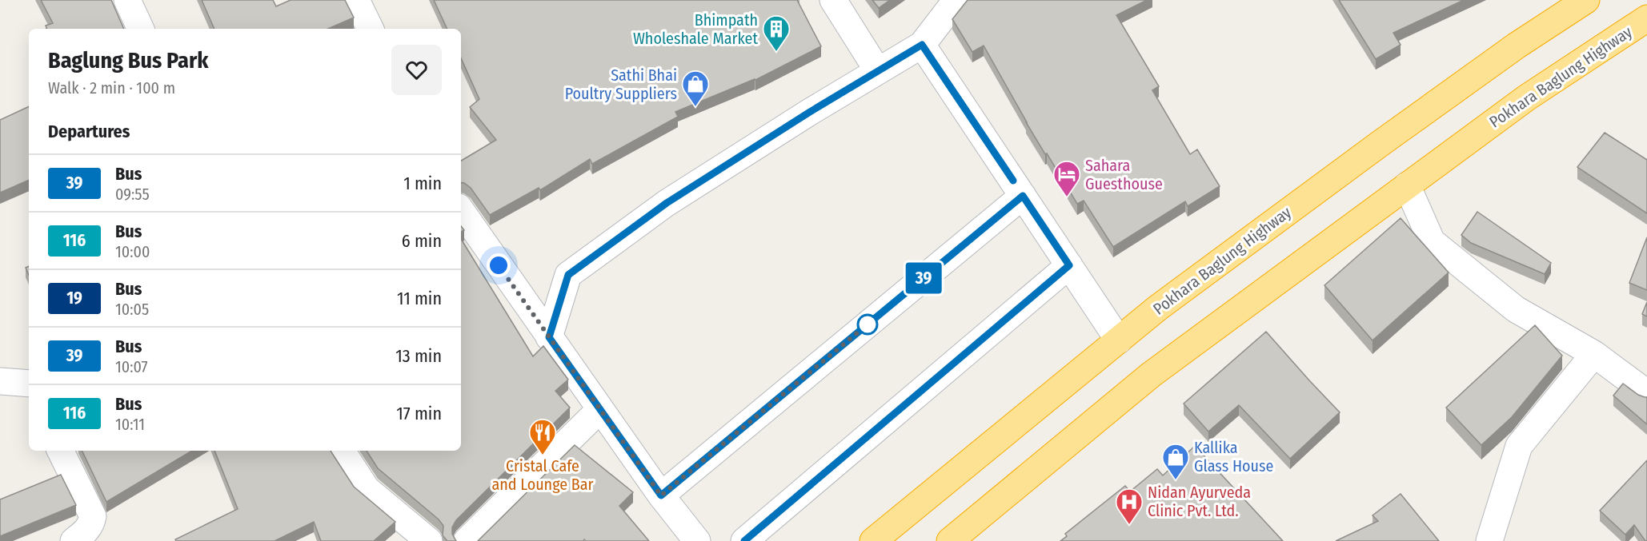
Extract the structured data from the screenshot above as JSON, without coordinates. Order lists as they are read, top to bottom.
{
  "streets": {
    "highway": ["Pokhara Baglung Highway"]
  },
  "places": {
    "building": ["Bhimpath Wholeshale Market"],
    "shop": ["Sathi Bhai Poultry Suppliers", "Kallika Glass House"],
    "hotel": ["Sahara Guesthouse"],
    "restaurant": ["Cristal Cafe and Lounge Bar"],
    "hospital": ["Nidan Ayurveda Clinic Pvt. Ltd."]
  },
  "lines": ["bus line 39"],
  "page": {
    "on_map": "39",
    "heading": [
      ["Baglung Bus Park", "Walk · 2 min · 100 m"],
      "Departures"
    ],
    "list": [
      {
        "mark": "39",
        "name": "Bus",
        "note": "09:55",
        "value": "1 min"
      },
      {
        "mark": "116",
        "name": "Bus",
        "note": "10:00",
        "value": "6 min"
      },
      {
        "mark": "19",
        "name": "Bus",
        "note": "10:05",
        "value": "11 min"
      },
      {
        "mark": "39",
        "name": "Bus",
        "note": "10:07",
        "value": "13 min"
      },
      {
        "mark": "116",
        "name": "Bus",
        "note": "10:11",
        "value": "17 min"
      }
    ]
  }
}
